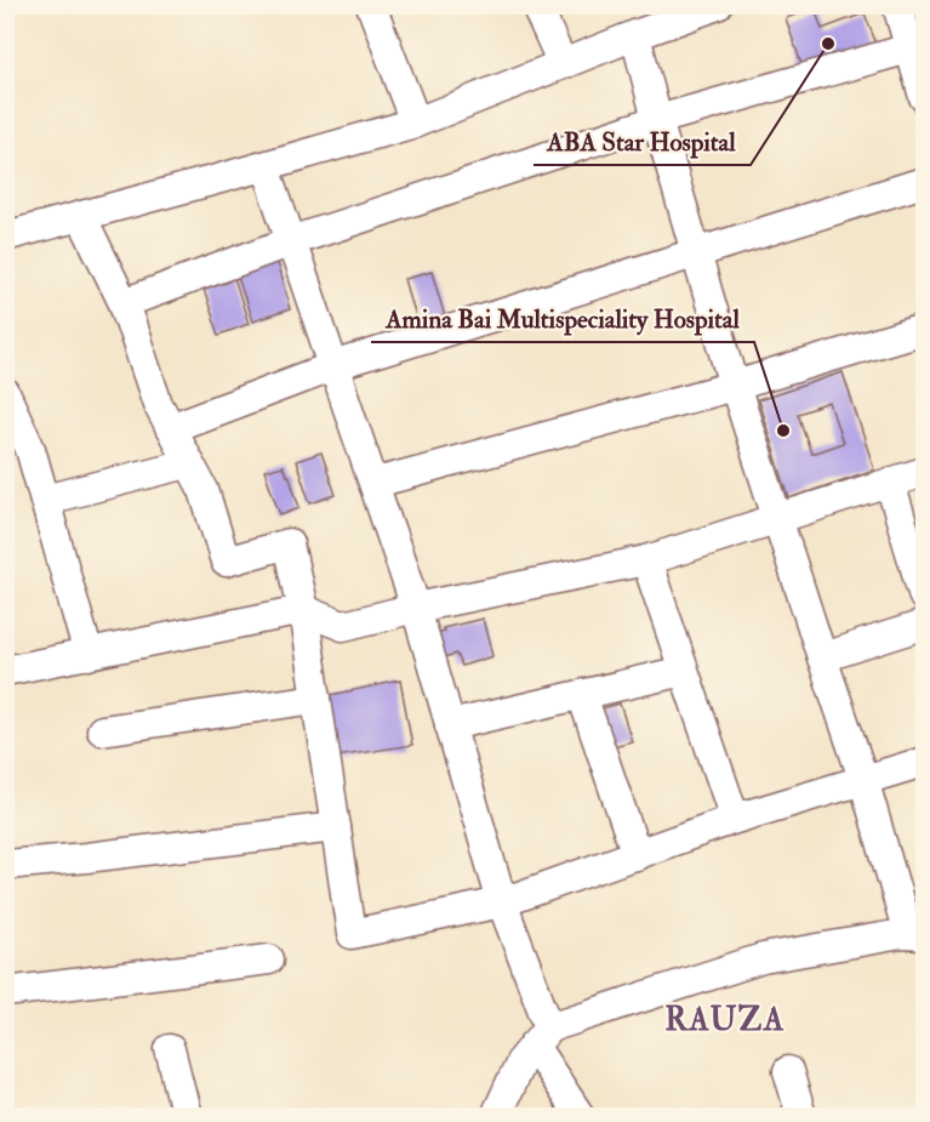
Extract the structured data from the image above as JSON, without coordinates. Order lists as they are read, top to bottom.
{
  "districts": ["RAUZA"],
  "places": ["ABA Star Hospital", "Amina Bai Multispeciality Hospital"]
}
